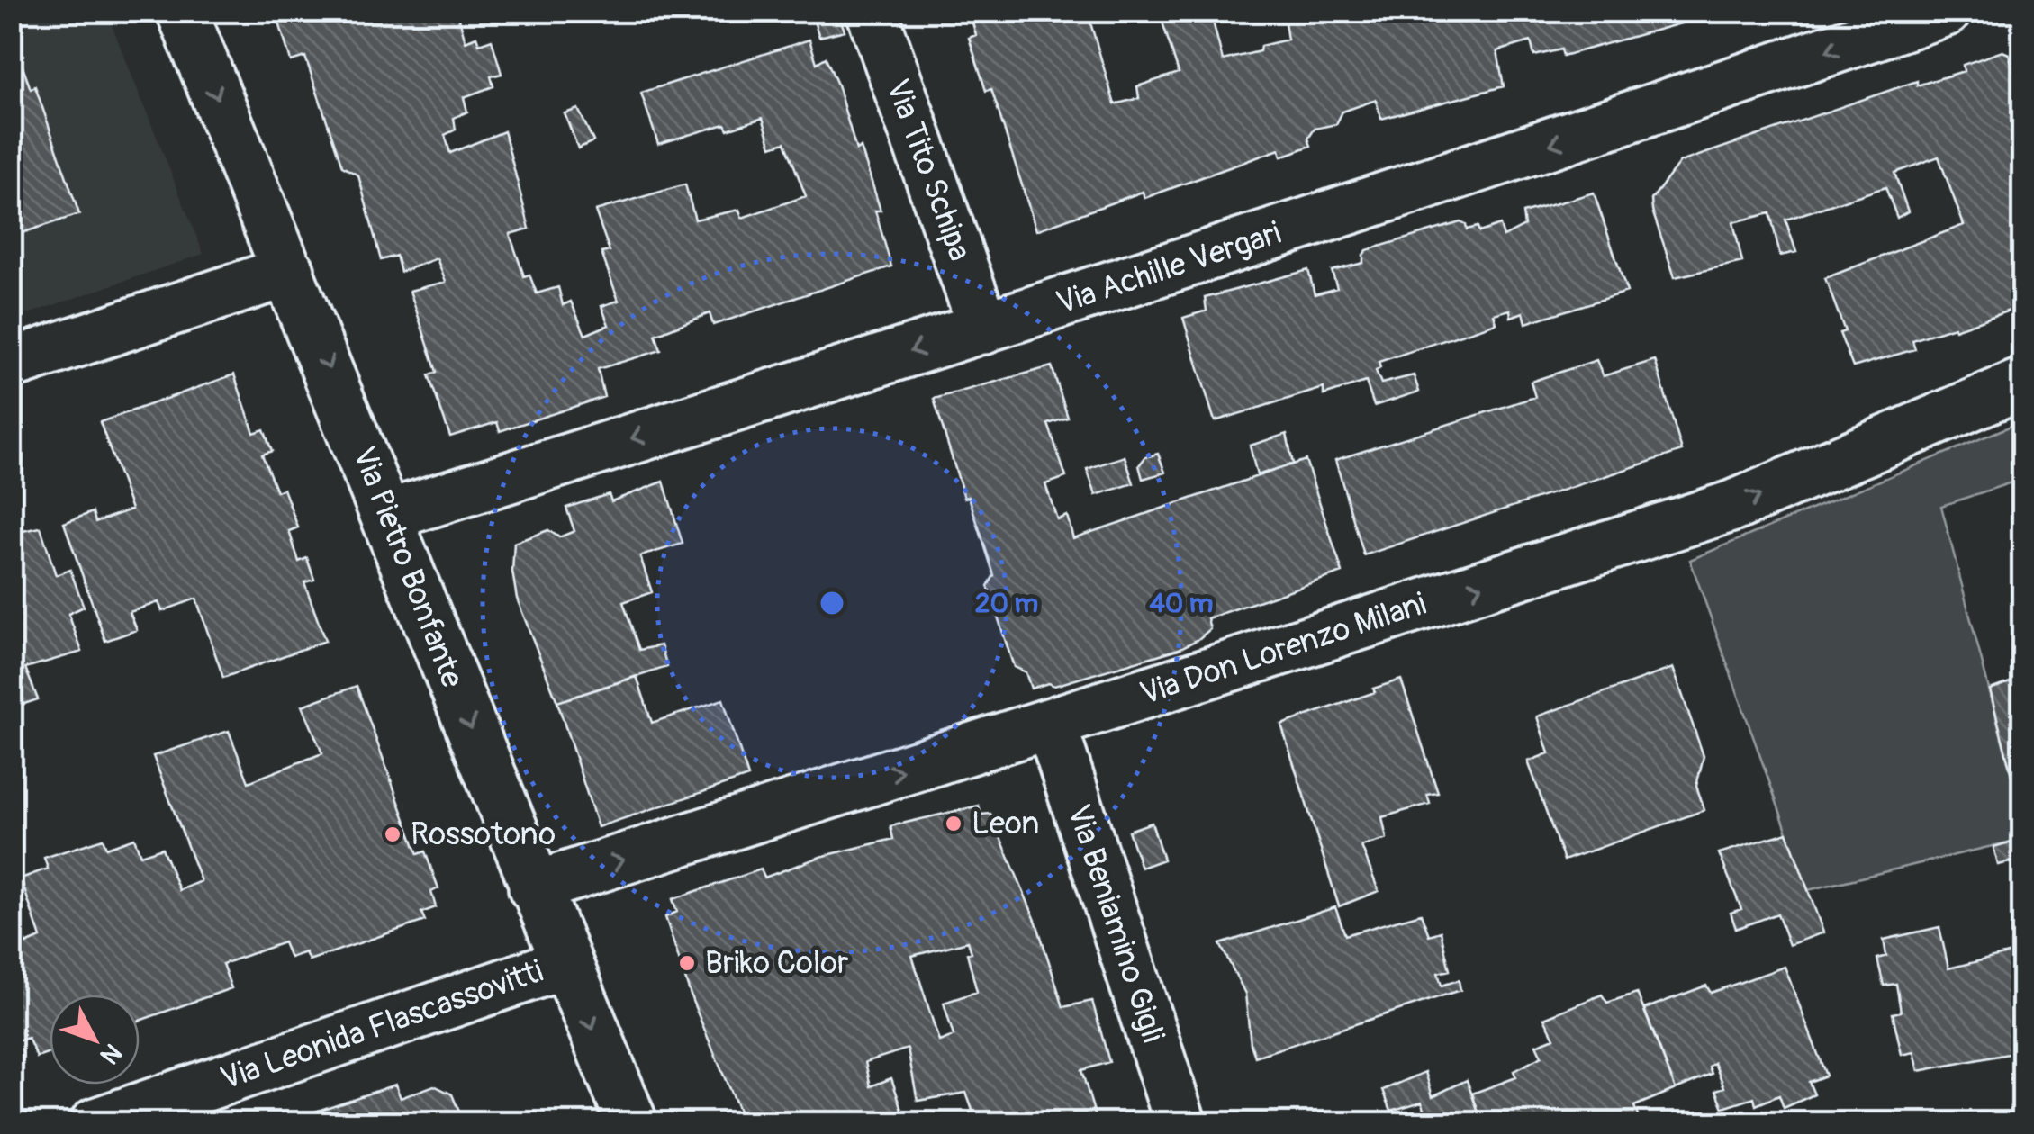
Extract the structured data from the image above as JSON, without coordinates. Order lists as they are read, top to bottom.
{
  "streets": {
    "street": [
      "Via Tito Schipa",
      "Via Achille Vergari",
      "Via Pietro Bonfante",
      "Via Don Lorenzo Milani",
      "Via Beniamino Gigli",
      "Via Leonida Flascassovitti"
    ]
  },
  "crossings": [
    ["Via Tito Schipa", "Via Achille Vergari"],
    ["Via Achille Vergari", "Via Pietro Bonfante"],
    ["Via Pietro Bonfante", "Via Don Lorenzo Milani"],
    ["Via Pietro Bonfante", "Via Leonida Flascassovitti"],
    ["Via Don Lorenzo Milani", "Via Beniamino Gigli"]
  ],
  "one_way": ["Via Achille Vergari", "Via Pietro Bonfante", "Via Don Lorenzo Milani"],
  "places": ["Leon", "Rossotono", "Briko Color"],
  "north": "bottom right",
  "rings": ["20 m", "40 m"]
}
